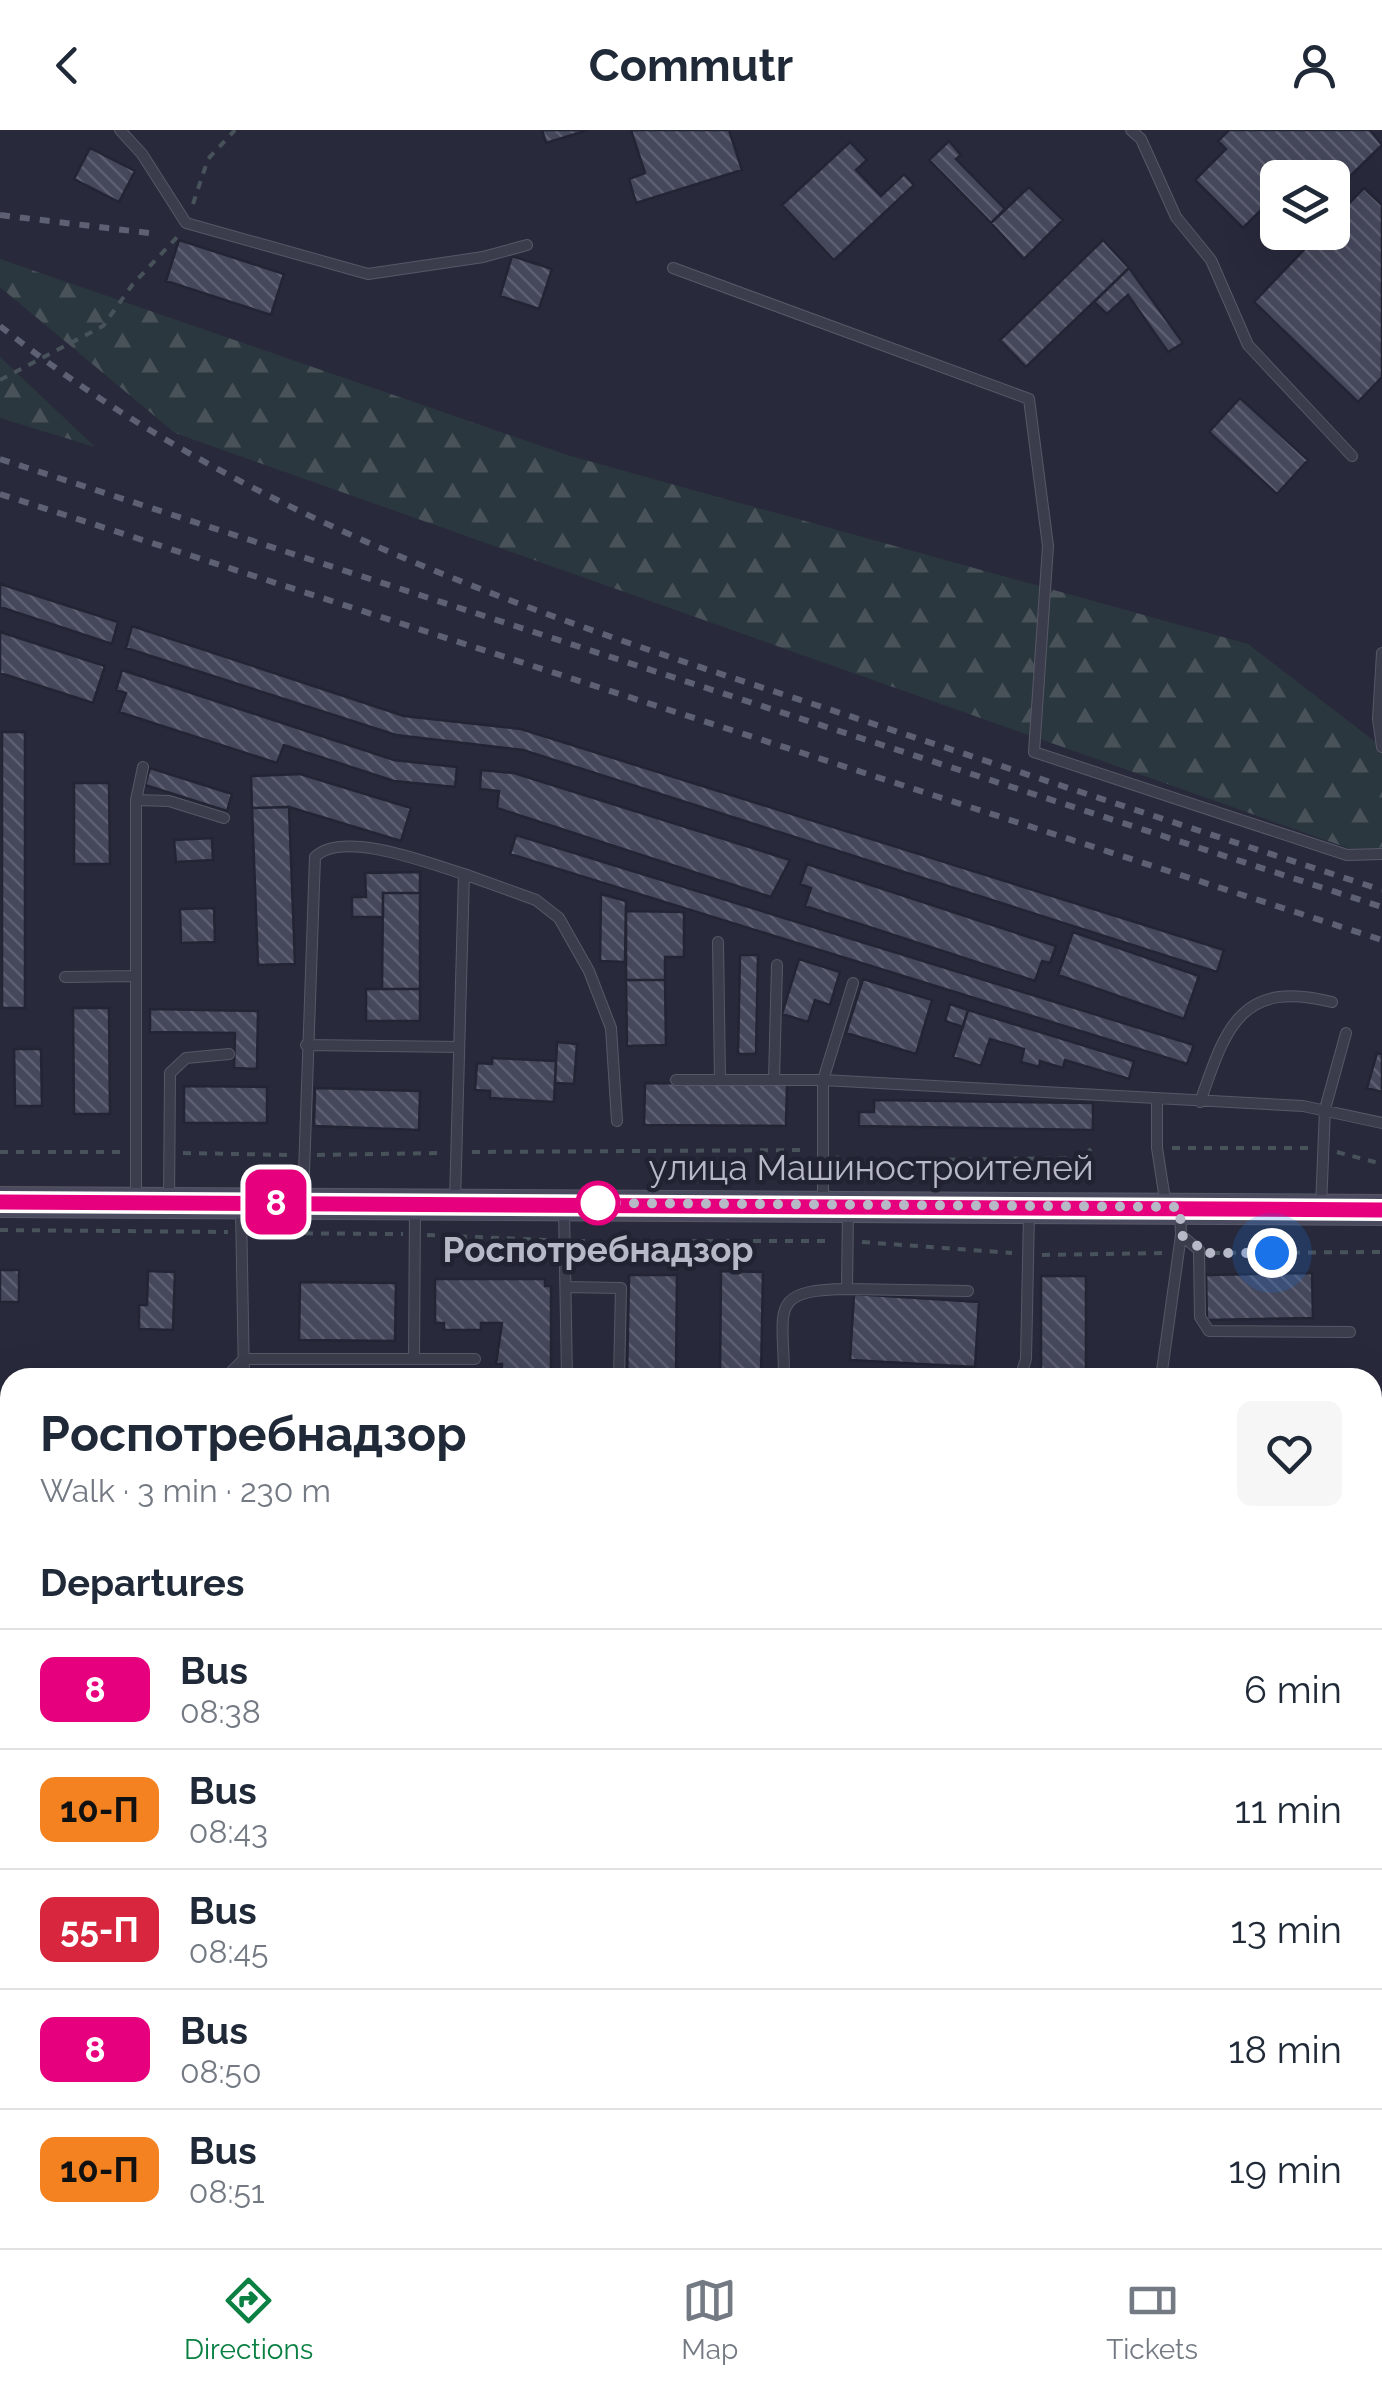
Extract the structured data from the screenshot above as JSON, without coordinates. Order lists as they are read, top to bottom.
{
  "streets": {
    "main road": ["улица Машиностроителей"]
  },
  "places": ["Роспотребнадзор"],
  "lines": ["bus line 8"],
  "page": {
    "header": "Commutr",
    "on_map": "8",
    "heading": [
      ["Роспотребнадзор", "Walk · 3 min · 230 m"],
      "Departures"
    ],
    "list": [
      {
        "mark": "8",
        "name": "Bus",
        "note": "08:38",
        "value": "6 min"
      },
      {
        "mark": "10-П",
        "name": "Bus",
        "note": "08:43",
        "value": "11 min"
      },
      {
        "mark": "55-П",
        "name": "Bus",
        "note": "08:45",
        "value": "13 min"
      },
      {
        "mark": "8",
        "name": "Bus",
        "note": "08:50",
        "value": "18 min"
      },
      {
        "mark": "10-П",
        "name": "Bus",
        "note": "08:51",
        "value": "19 min"
      }
    ],
    "tabs": ["Directions", "Map", "Tickets"]
  }
}
